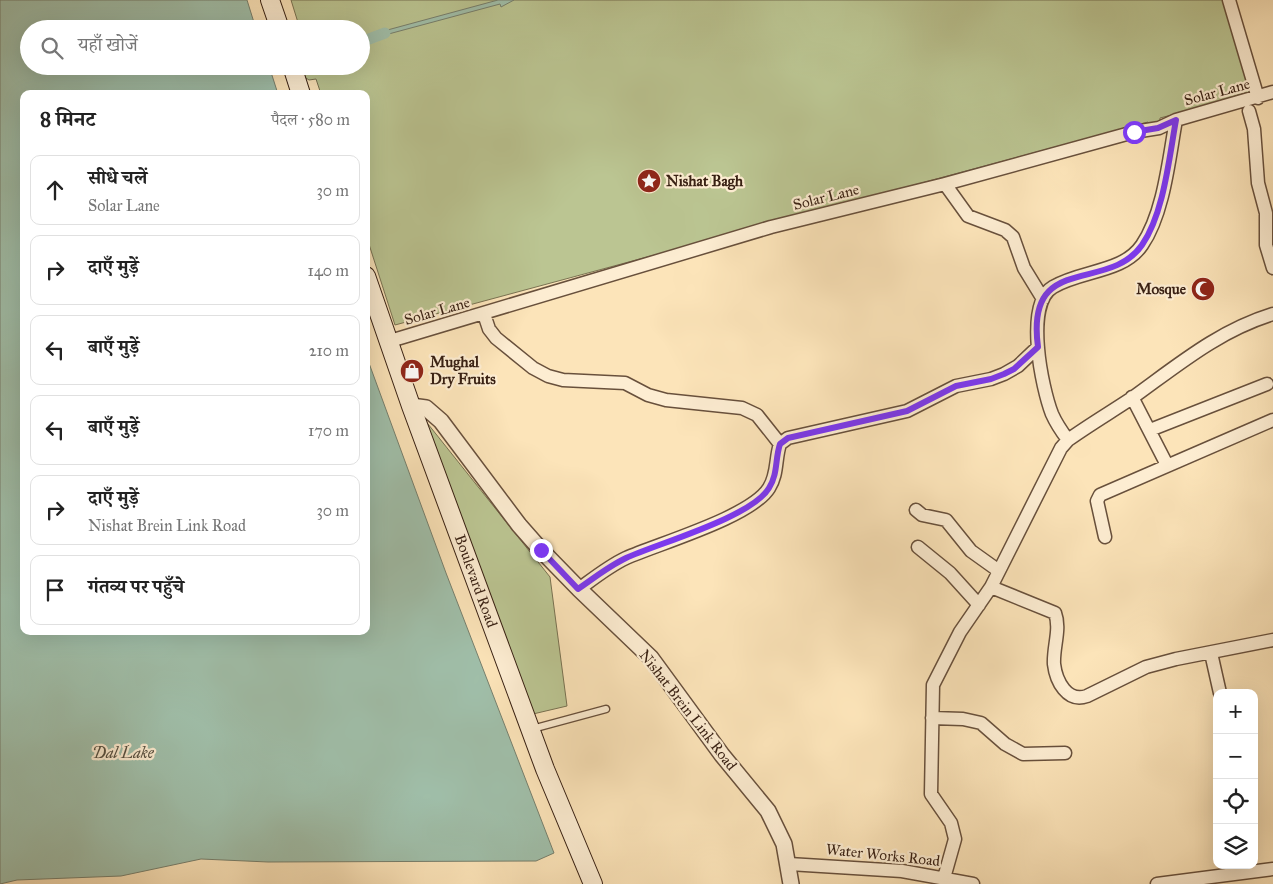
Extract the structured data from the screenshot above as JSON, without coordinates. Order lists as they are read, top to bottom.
{
  "streets": {
    "main road": ["Boulevard Road"],
    "street": ["Solar Lane", "Nishat Brein Link Road", "Water Works Road"]
  },
  "crossings": [
    ["Solar Lane", "Boulevard Road"],
    ["Boulevard Road", "Nishat Brein Link Road"],
    ["Nishat Brein Link Road", "Water Works Road"]
  ],
  "water": ["Dal Lake"],
  "places": {
    "place": ["Nishat Bagh"],
    "mosque": ["Mosque"],
    "shop": ["Mughal Dry Fruits"]
  },
  "page": {
    "search": "यहाँ खोजें",
    "heading": ["8 मिनट", "पैदल · 580 m"],
    "list": [
      ["सीधे चलें", "Solar Lane", "30 m"],
      ["दाएँ मुड़ें", "140 m"],
      ["बाएँ मुड़ें", "210 m"],
      ["बाएँ मुड़ें", "170 m"],
      ["दाएँ मुड़ें", "Nishat Brein Link Road", "30 m"],
      "गंतव्य पर पहुँचे"
    ],
    "map_buttons": ["+", "−"]
  }
}
